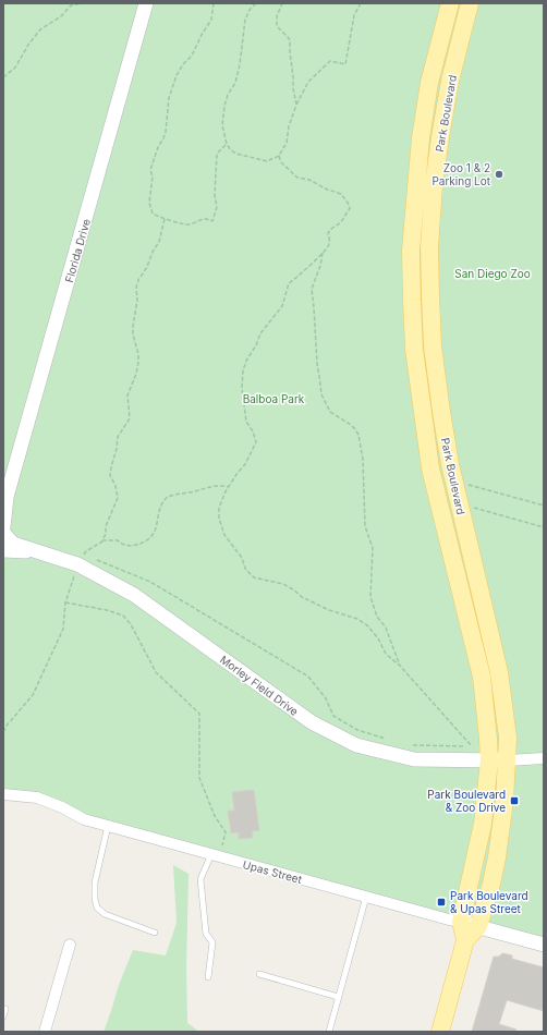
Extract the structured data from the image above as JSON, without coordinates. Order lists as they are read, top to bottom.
{
  "streets": {
    "main road": ["Park Boulevard"],
    "street": ["Florida Drive", "Morley Field Drive", "Upas Street"]
  },
  "crossings": [
    ["Park Boulevard", "Morley Field Drive"],
    ["Park Boulevard", "Upas Street"],
    ["Florida Drive", "Morley Field Drive"]
  ],
  "parks": ["San Diego Zoo", "Balboa Park"],
  "places": {
    "other": ["Zoo 1 & 2 Parking Lot"],
    "transit": ["Park Boulevard & Zoo Drive", "Park Boulevard & Upas Street"]
  }
}
